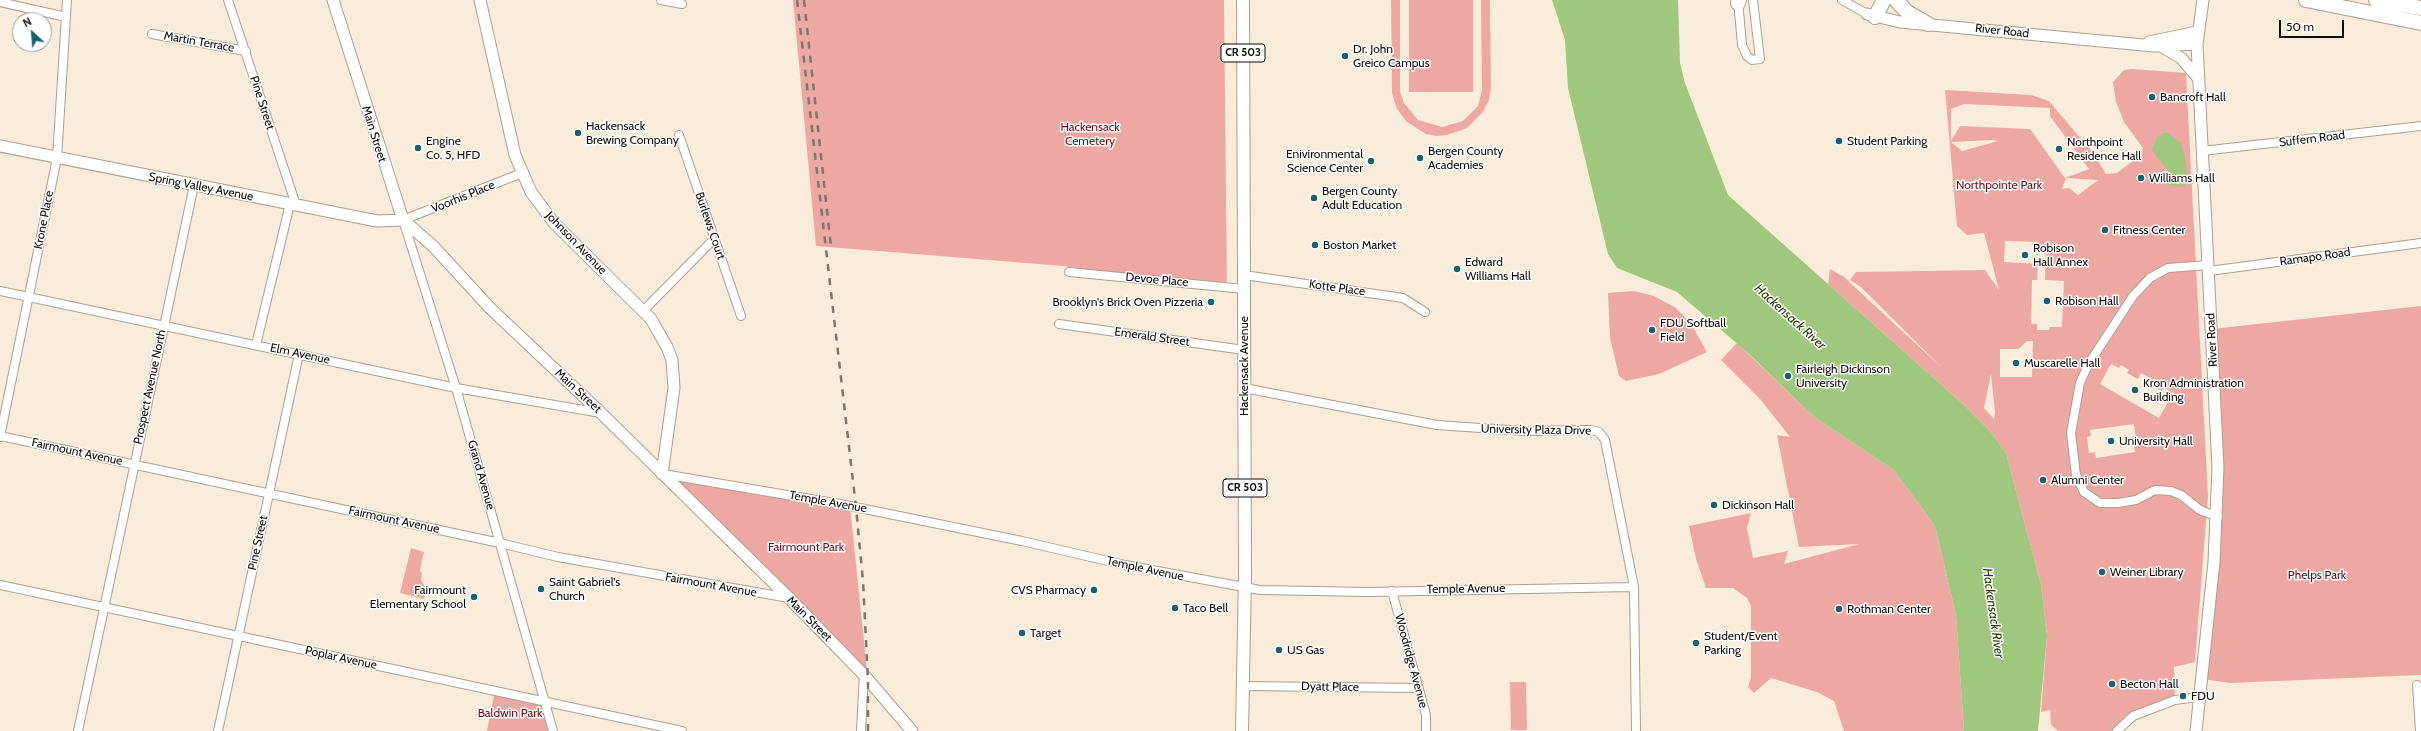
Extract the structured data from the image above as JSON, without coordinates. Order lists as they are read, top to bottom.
{
  "streets": {
    "main road": [
      "River Road",
      "CR 503",
      "Main Street",
      "Spring Valley Avenue",
      "Johnson Avenue",
      "Hackensack Avenue"
    ],
    "street": [
      "Martin Terrace",
      "Pine Street",
      "Suffern Road",
      "Voorhis Place",
      "Krone Place",
      "Burlews Court",
      "Ramapo Road",
      "Devoe Place",
      "Kotte Place",
      "Emerald Street",
      "Elm Avenue",
      "Prospect Avenue North",
      "University Plaza Drive",
      "Fairmount Avenue",
      "Grand Avenue",
      "Temple Avenue",
      "Poplar Avenue",
      "Woodridge Avenue",
      "Dyatt Place"
    ]
  },
  "crossings": [
    ["River Road", "Suffern Road"],
    ["River Road", "Ramapo Road"],
    ["Martin Terrace", "Pine Street"],
    ["Pine Street", "Spring Valley Avenue"],
    ["Pine Street", "Elm Avenue"],
    ["Pine Street", "Fairmount Avenue"],
    ["Pine Street", "Poplar Avenue"],
    ["Main Street", "Spring Valley Avenue"],
    ["Main Street", "Voorhis Place"],
    ["Main Street", "Johnson Avenue"],
    ["Main Street", "Elm Avenue"],
    ["Main Street", "Fairmount Avenue"],
    ["Main Street", "Grand Avenue"],
    ["Main Street", "Temple Avenue"],
    ["Spring Valley Avenue", "Voorhis Place"],
    ["Spring Valley Avenue", "Krone Place"],
    ["Spring Valley Avenue", "Prospect Avenue North"],
    ["Spring Valley Avenue", "Grand Avenue"],
    ["Voorhis Place", "Johnson Avenue"],
    ["Voorhis Place", "Grand Avenue"],
    ["Krone Place", "Elm Avenue"],
    ["Krone Place", "Fairmount Avenue"],
    ["Johnson Avenue", "Temple Avenue"],
    ["Devoe Place", "Hackensack Avenue"],
    ["Kotte Place", "Hackensack Avenue"],
    ["Emerald Street", "Hackensack Avenue"],
    ["Elm Avenue", "Prospect Avenue North"],
    ["Elm Avenue", "Grand Avenue"],
    ["Hackensack Avenue", "University Plaza Drive"],
    ["Hackensack Avenue", "Temple Avenue"],
    ["Hackensack Avenue", "Dyatt Place"],
    ["Prospect Avenue North", "Fairmount Avenue"],
    ["Prospect Avenue North", "Poplar Avenue"],
    ["University Plaza Drive", "Temple Avenue"],
    ["Fairmount Avenue", "Grand Avenue"],
    ["Grand Avenue", "Poplar Avenue"],
    ["Temple Avenue", "Woodridge Avenue"],
    ["Woodridge Avenue", "Dyatt Place"]
  ],
  "water": ["Hackensack River"],
  "parks": [
    "Hackensack Cemetery",
    "Northpointe Park",
    "Fairmount Park",
    "Phelps Park",
    "Baldwin Park"
  ],
  "places": [
    "Dr. John Greico Campus",
    "Bancroft Hall",
    "Hackensack Brewing Company",
    "Student Parking",
    "Engine Co. 5, HFD",
    "Northpoint Residence Hall",
    "Bergen County Academies",
    "Enivironmental Science Center",
    "Williams Hall",
    "Bergen County Adult Education",
    "Fitness Center",
    "Boston Market",
    "Robison Hall Annex",
    "Edward Williams Hall",
    "Robison Hall",
    "Brooklyn's Brick Oven Pizzeria",
    "FDU Softball Field",
    "Muscarelle Hall",
    "Fairleigh Dickinson University",
    "Kron Administration Building",
    "University Hall",
    "Alumni Center",
    "Dickinson Hall",
    "Weiner Library",
    "Saint Gabriel's Church",
    "CVS Pharmacy",
    "Fairmount Elementary School",
    "Taco Bell",
    "Rothman Center",
    "Target",
    "Student/Event Parking",
    "US Gas",
    "Becton Hall",
    "FDU"
  ],
  "scale_bar": "50 m",
  "north": "top left"
}
